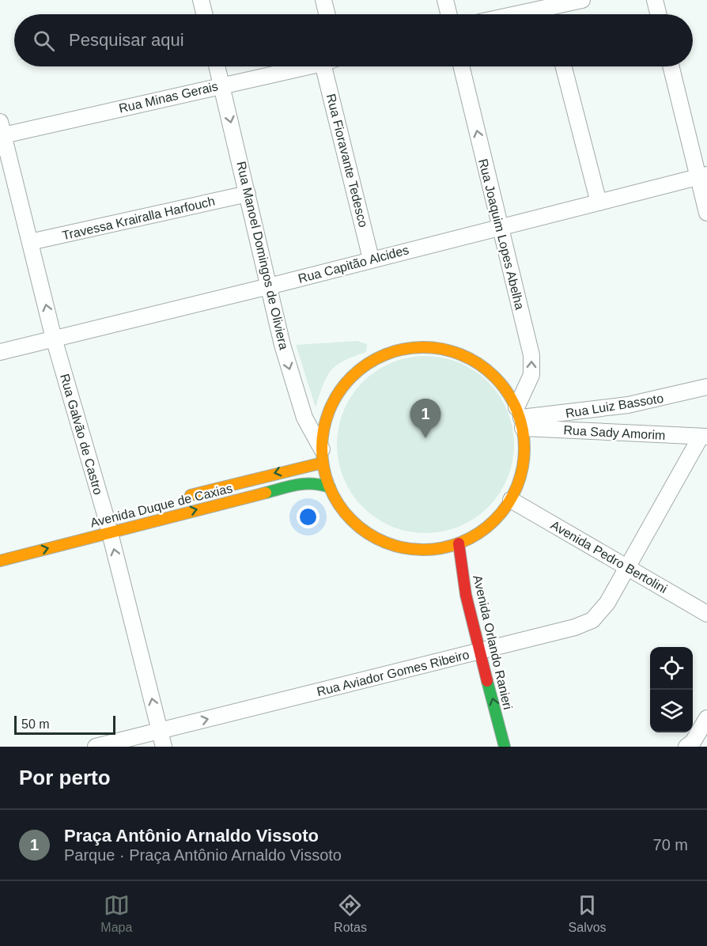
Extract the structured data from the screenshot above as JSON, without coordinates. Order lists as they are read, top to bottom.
{
  "streets": {
    "main road": ["Avenida Duque de Caxias", "Avenida Orlando Ranieri"],
    "street": [
      "Rua Minas Gerais",
      "Rua Fioravante Tedesco",
      "Travessa Krairalla Harfouch",
      "Rua Joaquim Lopes Abelha",
      "Rua Manoel Domingos de Oliviera",
      "Rua Capitão Alcides",
      "Rua Luiz Bassoto",
      "Rua Sady Amorim",
      "Rua Galvão de Castro",
      "Avenida Pedro Bertolini",
      "Rua Aviador Gomes Ribeiro"
    ]
  },
  "crossings": [
    ["Rua Minas Gerais", "Rua Manoel Domingos de Oliviera"],
    ["Rua Minas Gerais", "Rua Galvão de Castro"],
    ["Rua Fioravante Tedesco", "Rua Capitão Alcides"],
    ["Travessa Krairalla Harfouch", "Rua Manoel Domingos de Oliviera"],
    ["Travessa Krairalla Harfouch", "Rua Galvão de Castro"],
    ["Rua Joaquim Lopes Abelha", "Rua Capitão Alcides"],
    ["Rua Joaquim Lopes Abelha", "Rua Luiz Bassoto"],
    ["Rua Joaquim Lopes Abelha", "Rua Sady Amorim"],
    ["Rua Manoel Domingos de Oliviera", "Rua Capitão Alcides"],
    ["Rua Manoel Domingos de Oliviera", "Avenida Duque de Caxias"],
    ["Rua Capitão Alcides", "Rua Galvão de Castro"],
    ["Rua Luiz Bassoto", "Rua Sady Amorim"],
    ["Rua Sady Amorim", "Rua Aviador Gomes Ribeiro"],
    ["Rua Galvão de Castro", "Avenida Duque de Caxias"],
    ["Rua Galvão de Castro", "Rua Aviador Gomes Ribeiro"],
    ["Avenida Pedro Bertolini", "Rua Aviador Gomes Ribeiro"],
    ["Avenida Orlando Ranieri", "Rua Aviador Gomes Ribeiro"]
  ],
  "one_way": [
    "Rua Manoel Domingos de Oliviera",
    "Rua Galvão de Castro",
    "Avenida Orlando Ranieri",
    "Rua Aviador Gomes Ribeiro"
  ],
  "scale_bar": "50 m",
  "page": {
    "search": "Pesquisar aqui",
    "pins": "1",
    "scale": "50 m",
    "heading": "Por perto",
    "list": [
      {
        "mark": "1",
        "name": "Praça Antônio Arnaldo Vissoto",
        "note": "Parque · Praça Antônio Arnaldo Vissoto",
        "value": "70 m"
      }
    ],
    "nav": ["Mapa", "Rotas", "Salvos"]
  }
}
